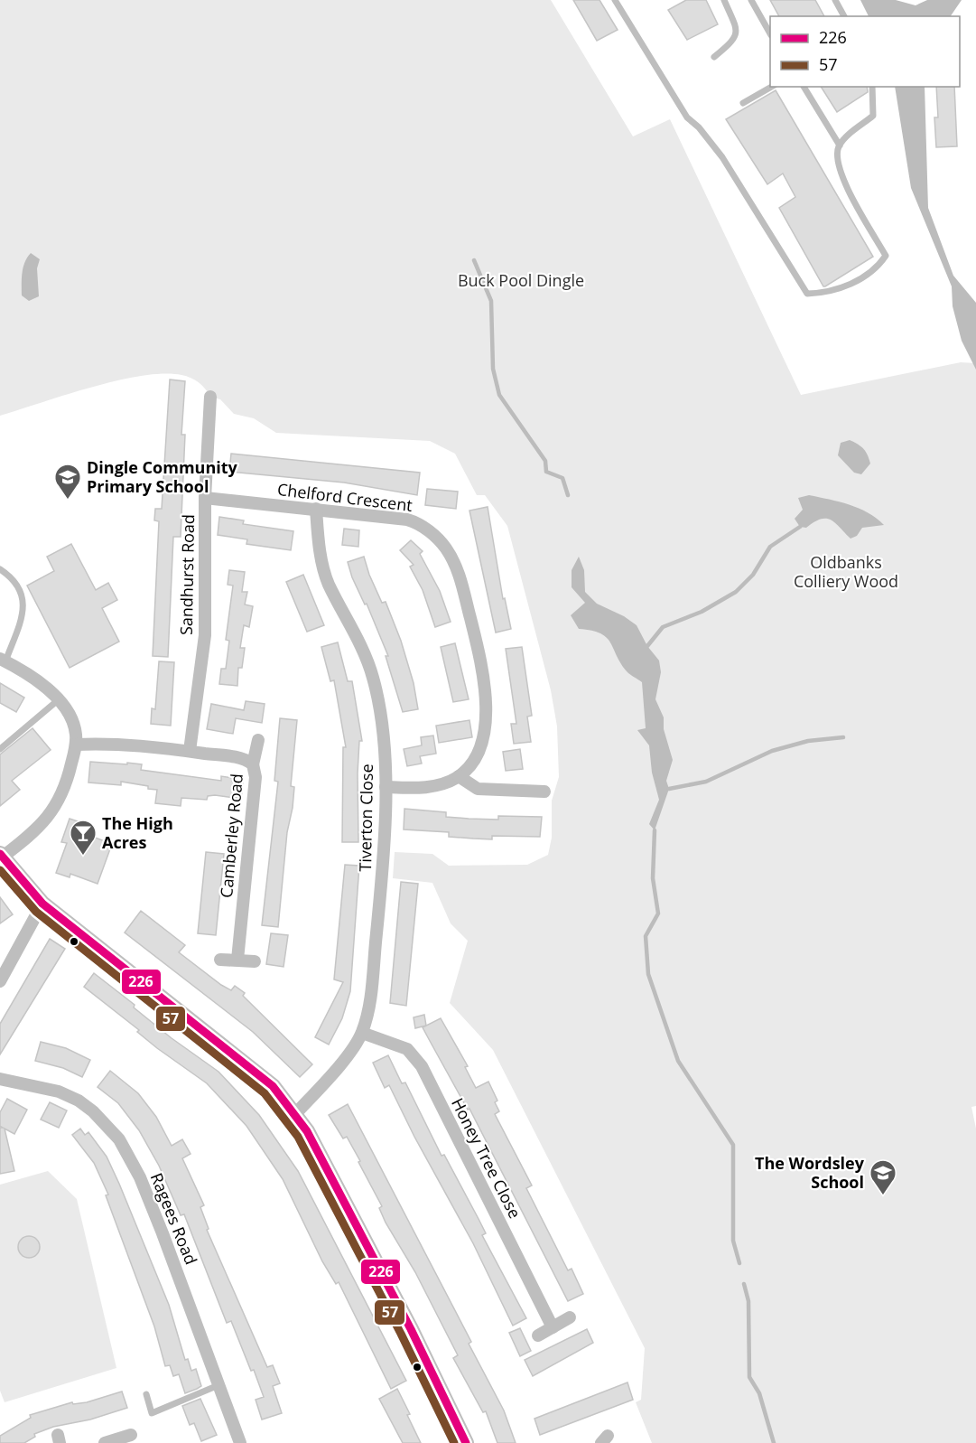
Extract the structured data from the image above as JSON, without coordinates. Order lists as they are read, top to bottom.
{
  "streets": {
    "street": [
      "Chelford Crescent",
      "Sandhurst Road",
      "Tiverton Close",
      "Camberley Road",
      "Honey Tree Close",
      "Ragees Road"
    ]
  },
  "crossings": [
    ["Chelford Crescent", "Sandhurst Road"],
    ["Chelford Crescent", "Tiverton Close"],
    ["Sandhurst Road", "Camberley Road"],
    ["Tiverton Close", "Honey Tree Close"]
  ],
  "parks": ["Buck Pool Dingle", "Oldbanks Colliery Wood"],
  "places": {
    "school or university": ["Dingle Community Primary School", "The Wordsley School"],
    "bar": ["The High Acres"]
  },
  "lines": ["transit line 226", "transit line 57"],
  "legend": ["226", "57"]
}
